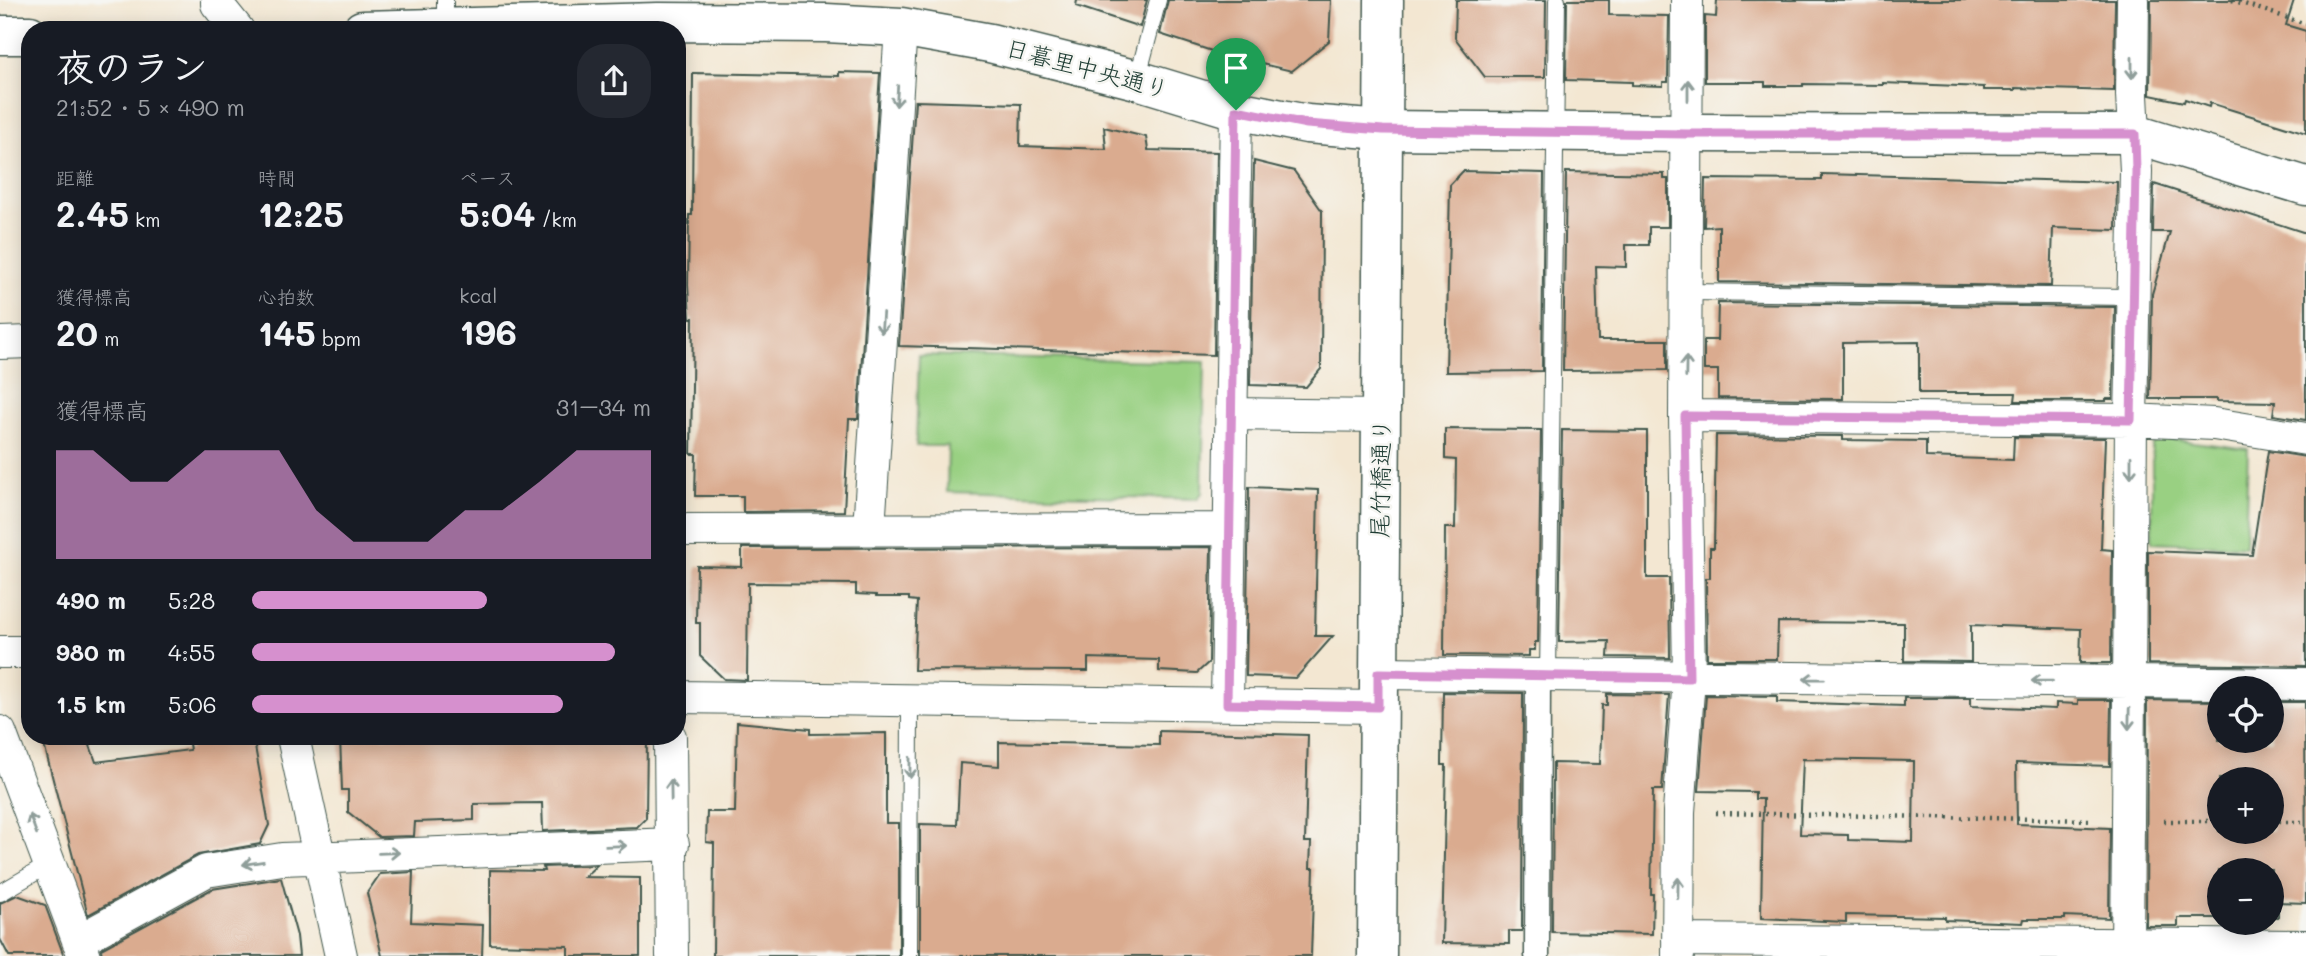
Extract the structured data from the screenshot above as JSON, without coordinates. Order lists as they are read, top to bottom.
{
  "streets": {
    "street": ["日暮里中央通り", "尾竹橋通り"]
  },
  "crossings": [
    ["日暮里中央通り", "尾竹橋通り"]
  ],
  "page": {
    "heading": ["夜のラン", "21:52 · 5 × 490 m"],
    "stats": [
      ["距離", "2.45 km"],
      ["時間", "12:25"],
      ["ペース", "5:04 /km"],
      ["獲得標高", "20 m"],
      ["心拍数", "145 bpm"],
      ["kcal", "196"]
    ],
    "chart": ["獲得標高", "31–34 m"],
    "list": [
      {
        "name": "490 m",
        "note": "5:28"
      },
      {
        "name": "980 m",
        "note": "4:55"
      },
      {
        "name": "1.5 km",
        "note": "5:06"
      }
    ],
    "map_buttons": ["+", "−"]
  }
}
